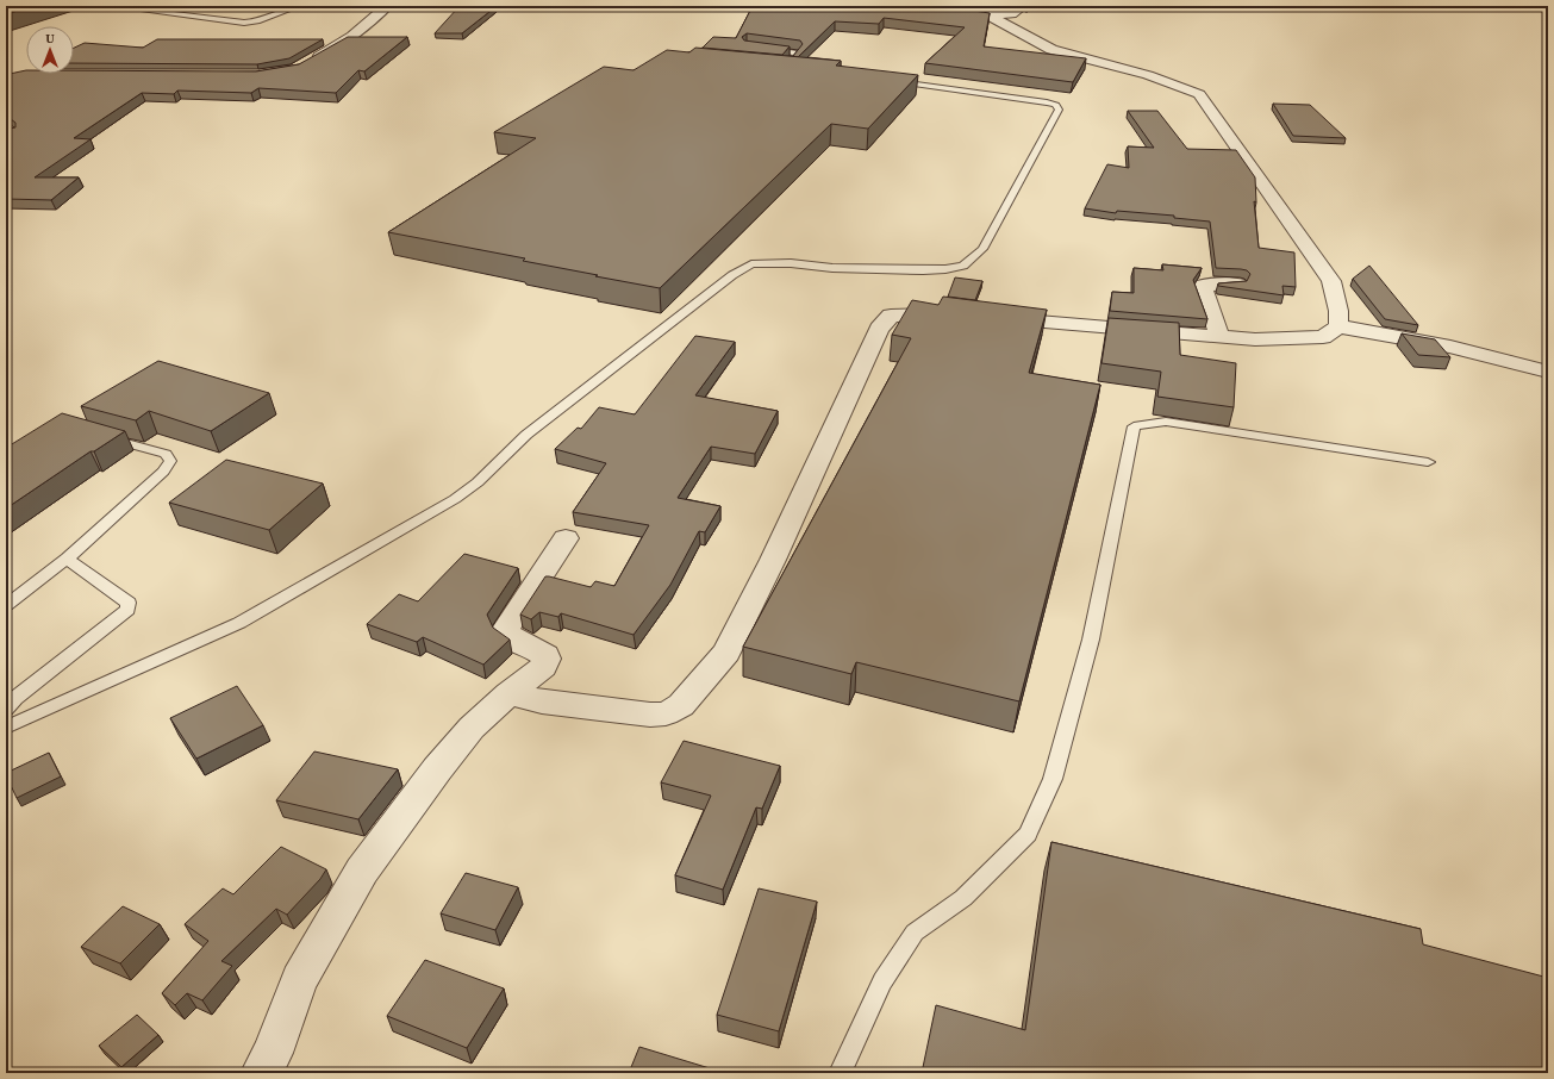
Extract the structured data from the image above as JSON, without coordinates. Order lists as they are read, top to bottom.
{
  "north": "top"
}
